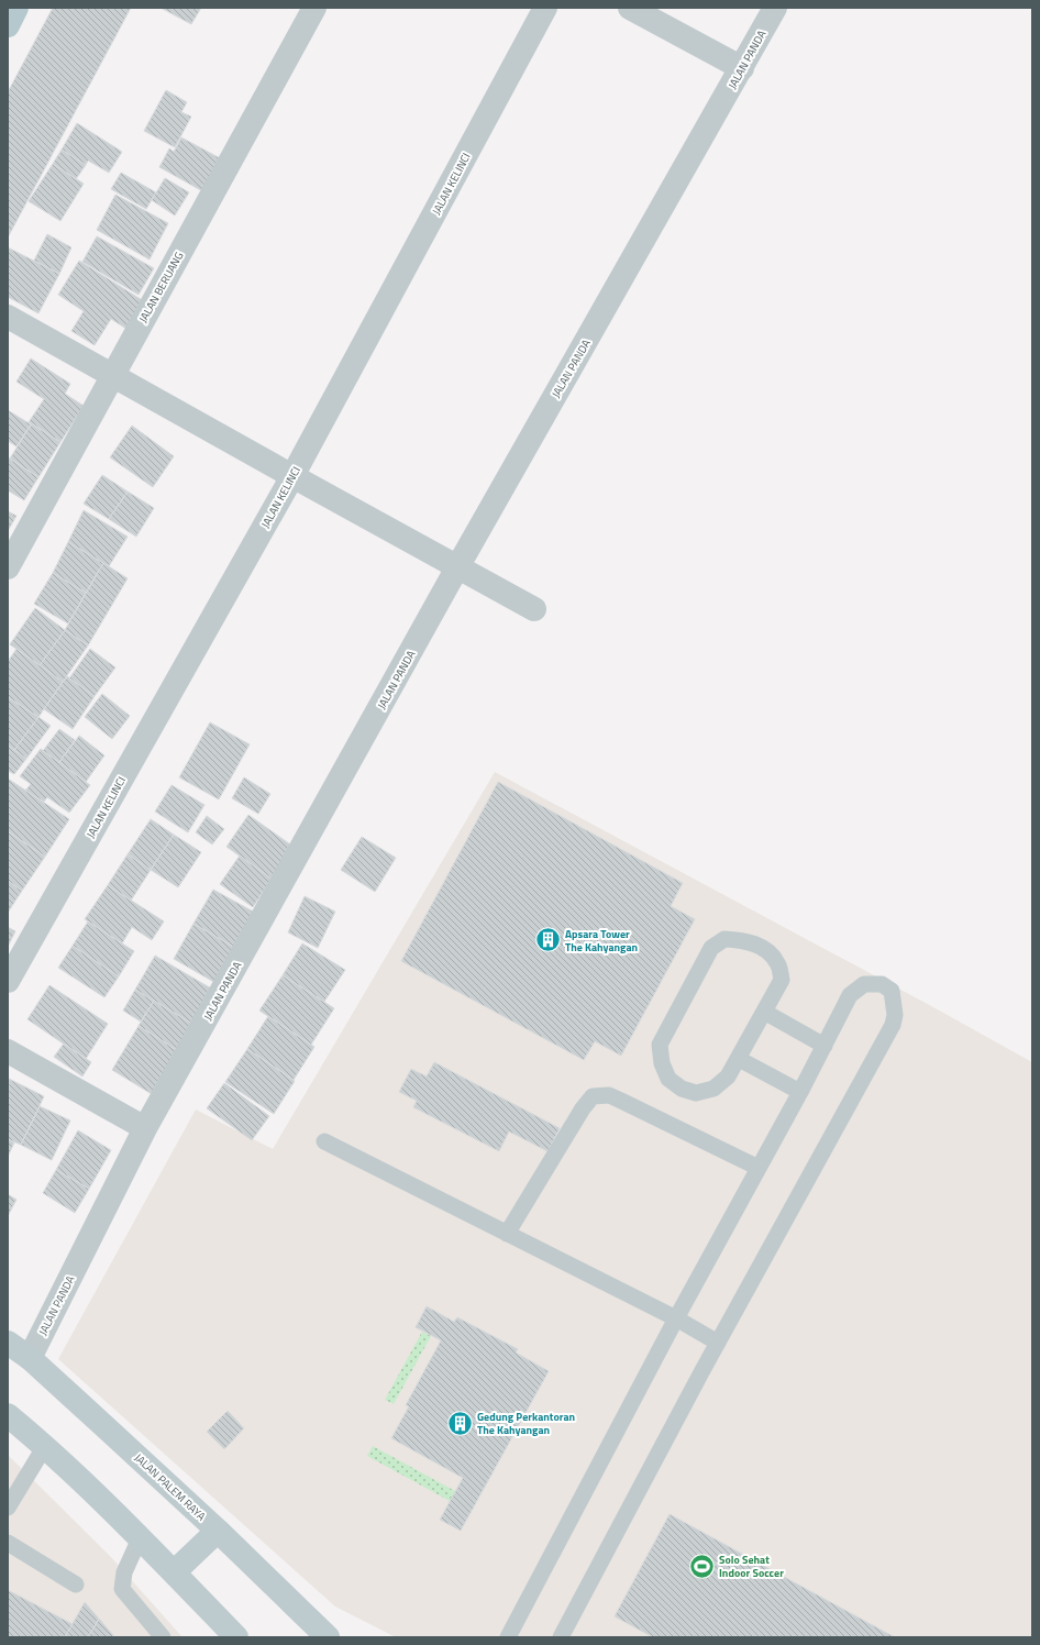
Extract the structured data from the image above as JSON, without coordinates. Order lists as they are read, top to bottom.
{
  "streets": {
    "street": [
      "JALAN PANDA",
      "JALAN KELINCI",
      "JALAN BERUANG",
      "JALAN PALEM RAYA"
    ]
  },
  "crossings": [
    ["JALAN PANDA", "JALAN PALEM RAYA"]
  ],
  "places": {
    "building": ["Apsara Tower The Kahyangan", "Gedung Perkantoran The Kahyangan"],
    "sports": ["Solo Sehat Indoor Soccer"]
  }
}
